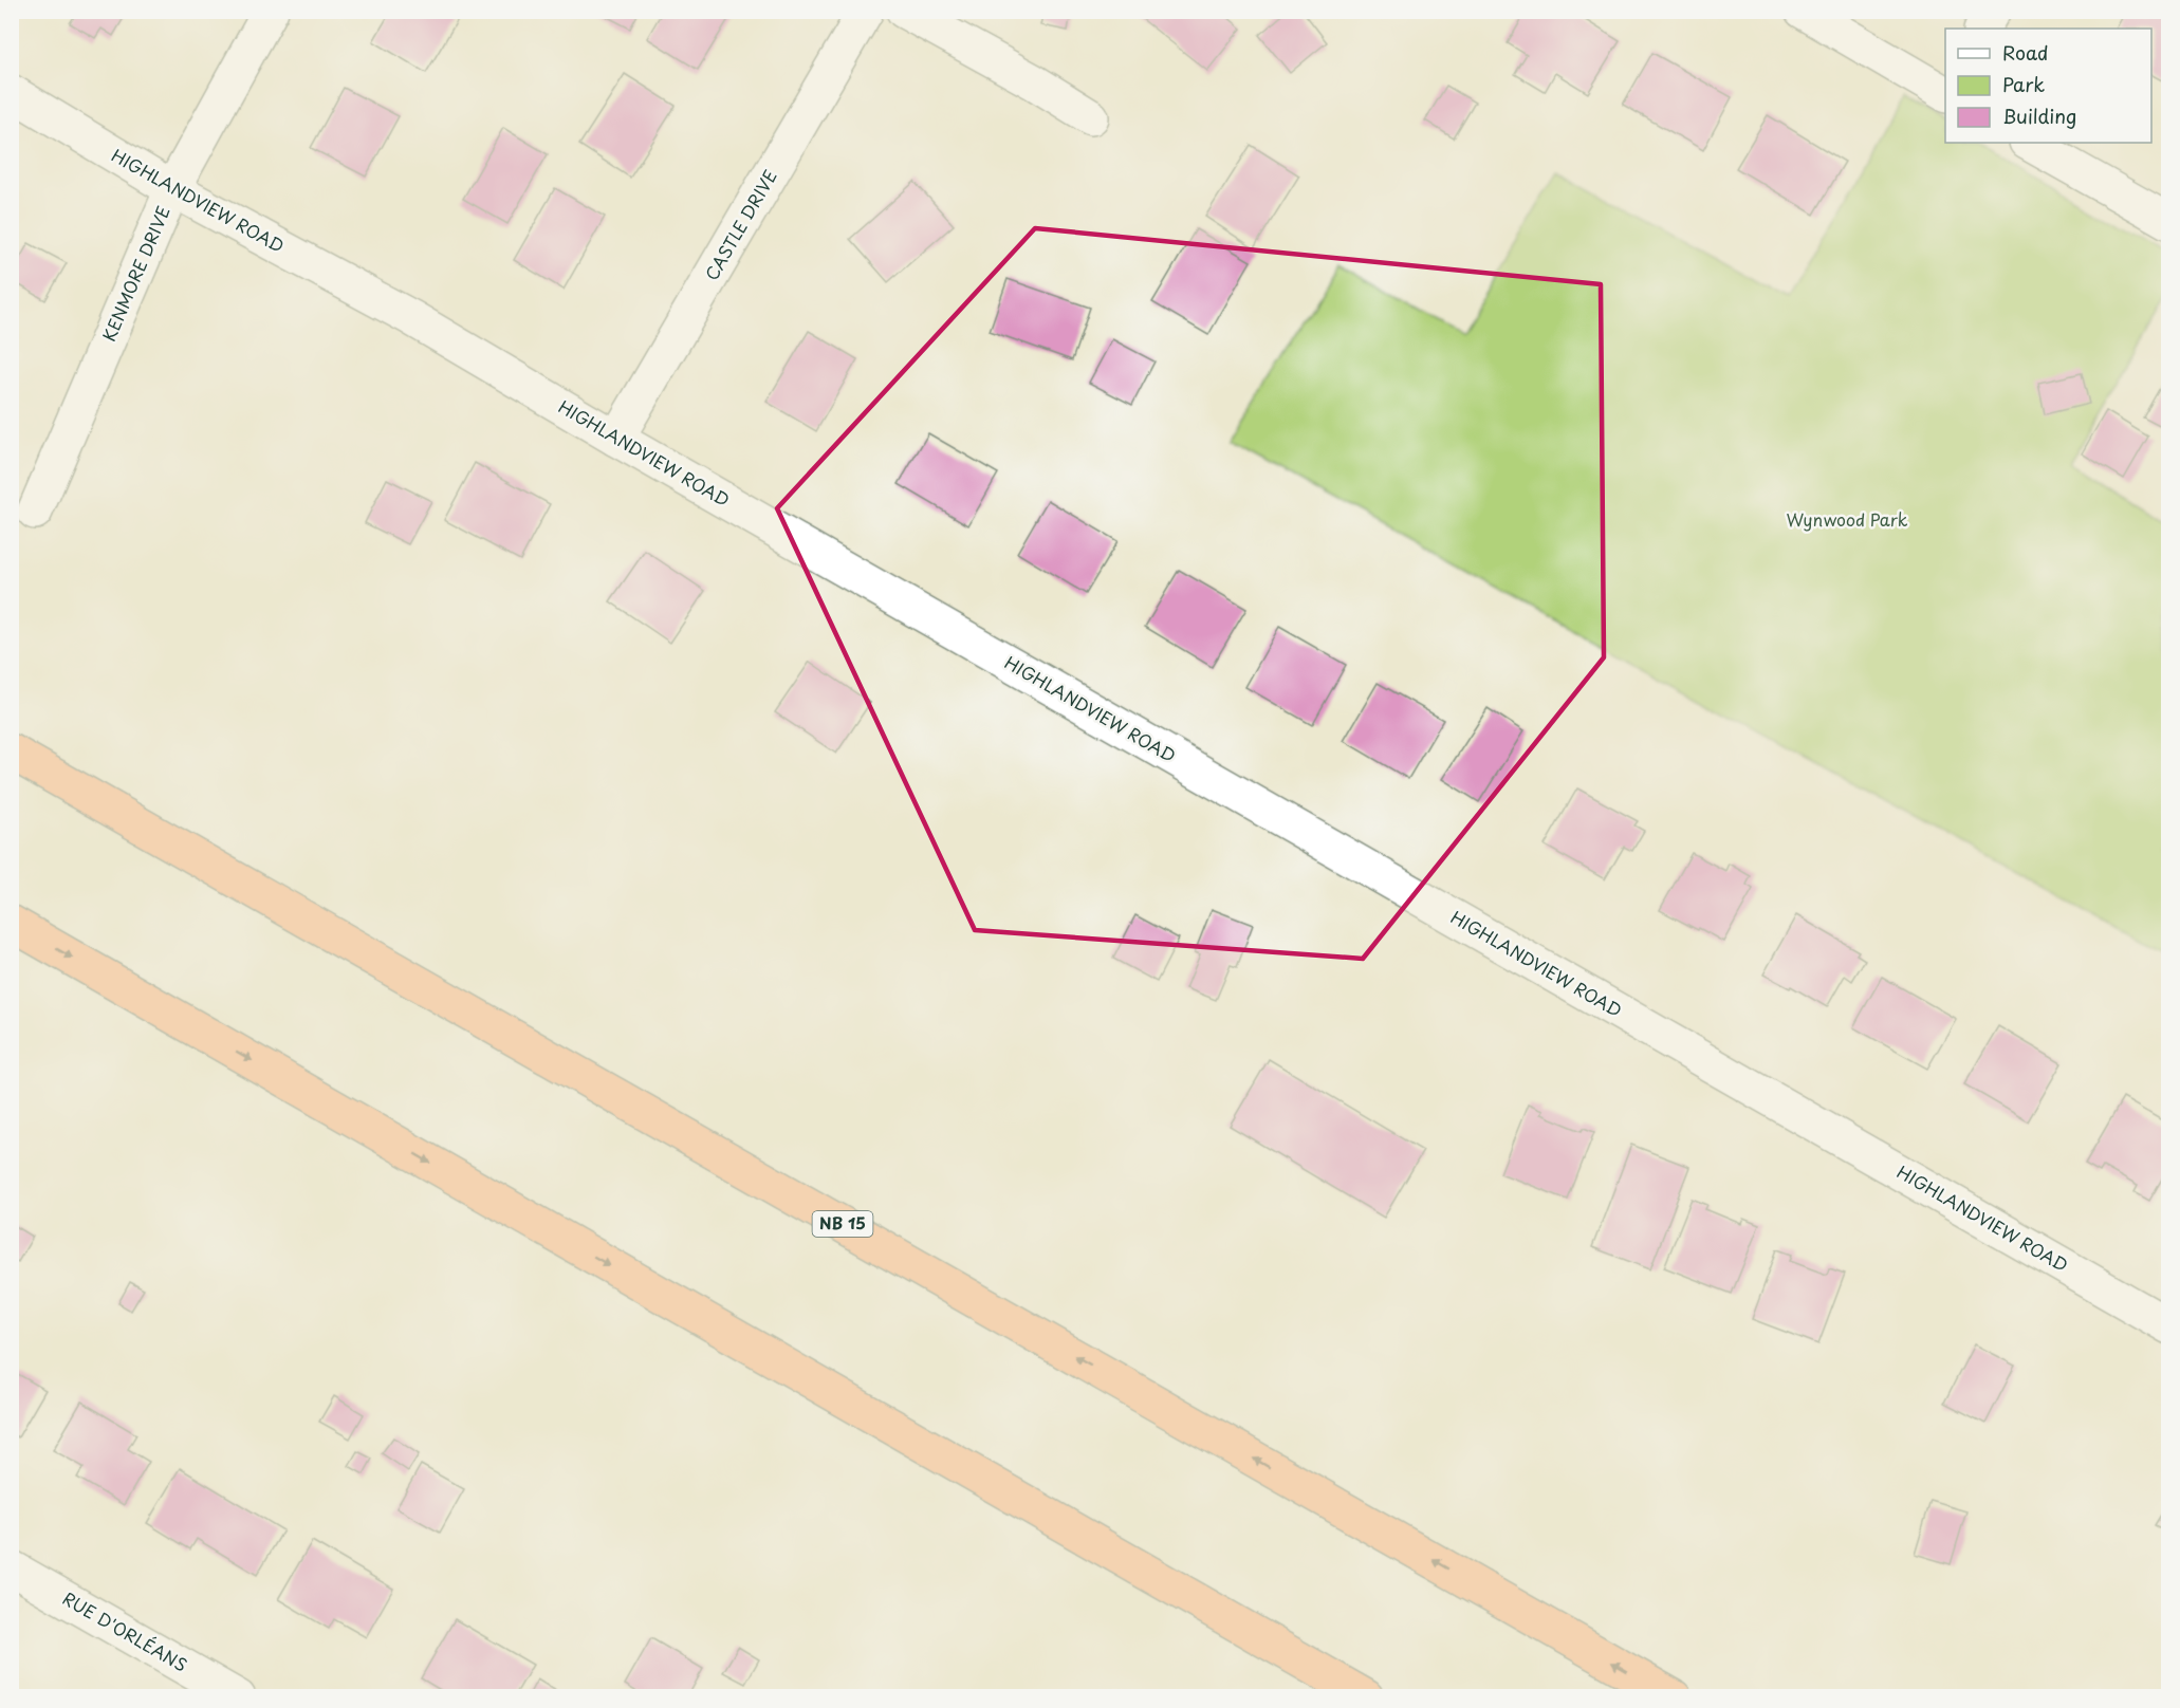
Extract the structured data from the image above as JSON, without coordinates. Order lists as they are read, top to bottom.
{
  "streets": {
    "highway": ["NB 15"],
    "street": [
      "HIGHLANDVIEW ROAD",
      "CASTLE DRIVE",
      "KENMORE DRIVE",
      "RUE D'ORLÉANS"
    ]
  },
  "crossings": [
    ["HIGHLANDVIEW ROAD", "CASTLE DRIVE"],
    ["HIGHLANDVIEW ROAD", "KENMORE DRIVE"]
  ],
  "parks": ["Wynwood Park"],
  "legend": ["Road", "Park", "Building"]
}
